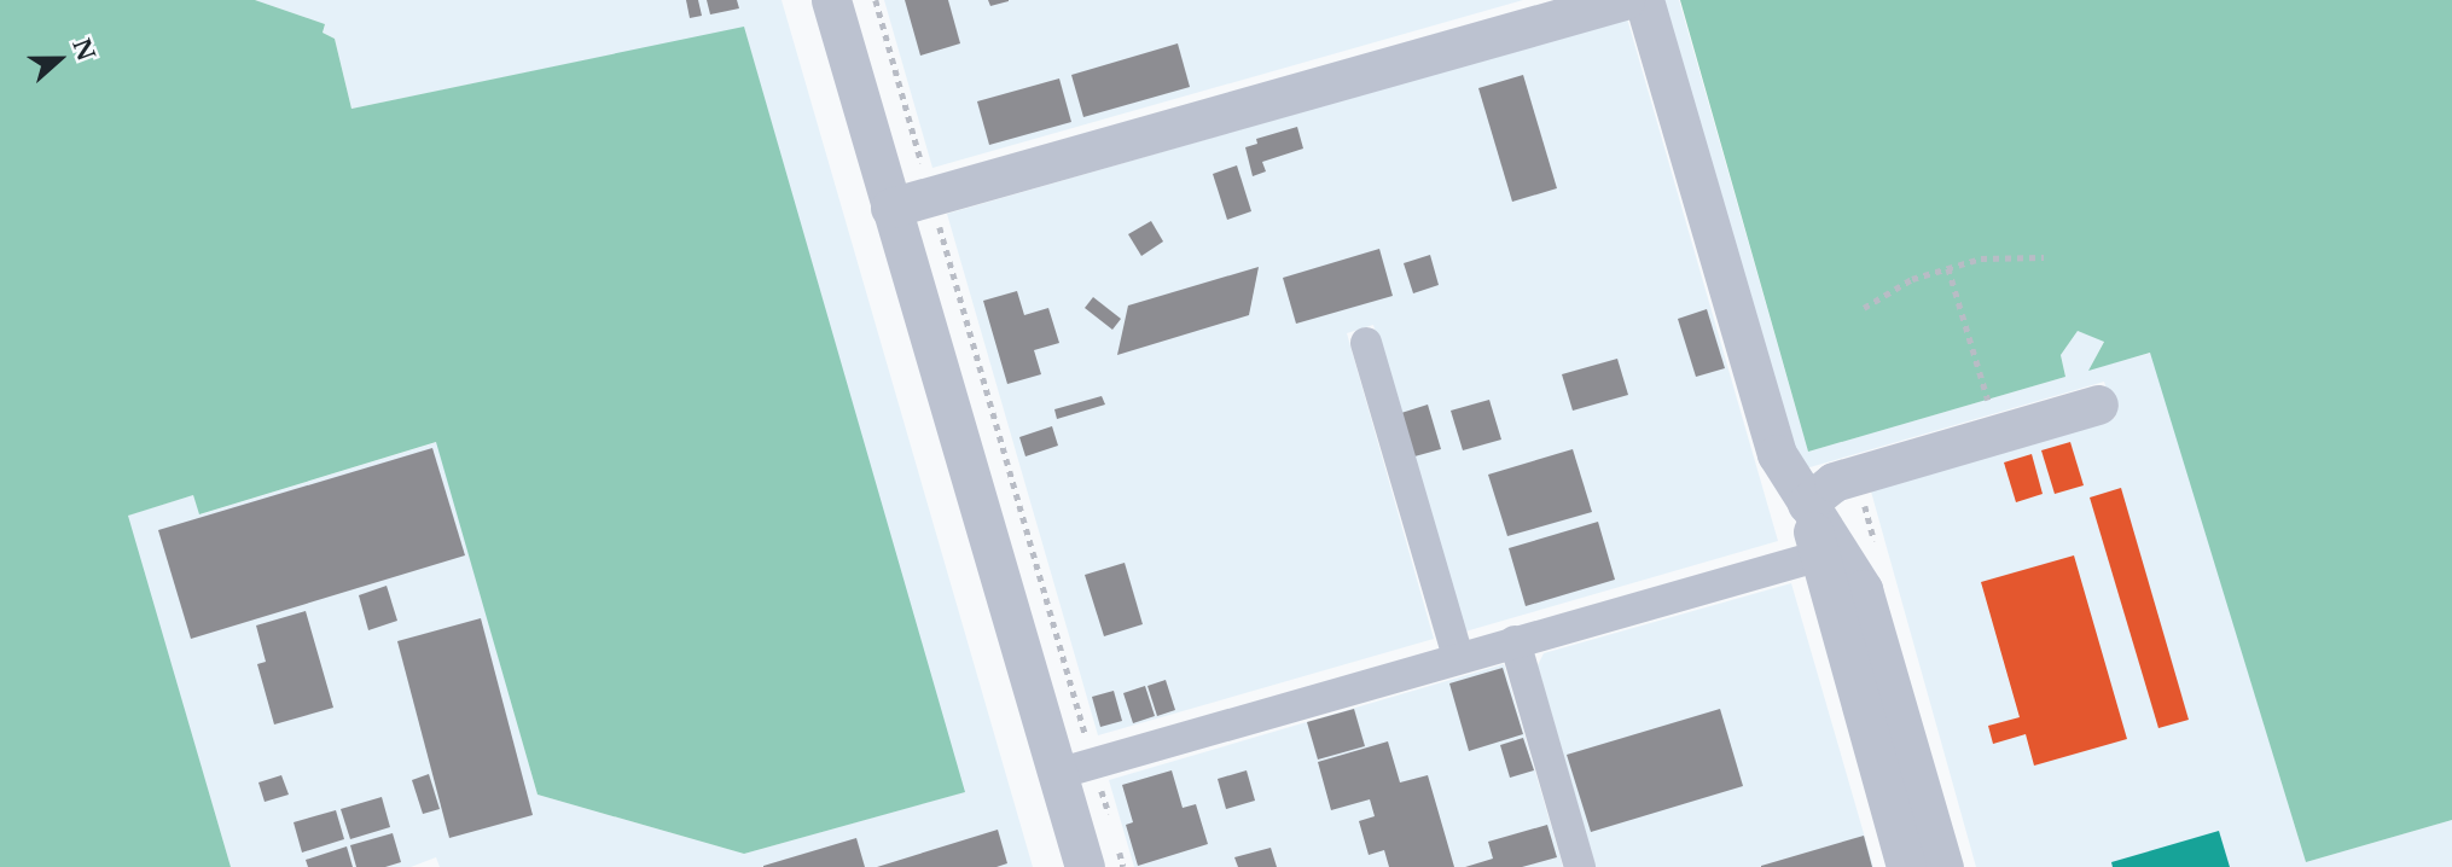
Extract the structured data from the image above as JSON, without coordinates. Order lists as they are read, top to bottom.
{
  "north": "right"
}
